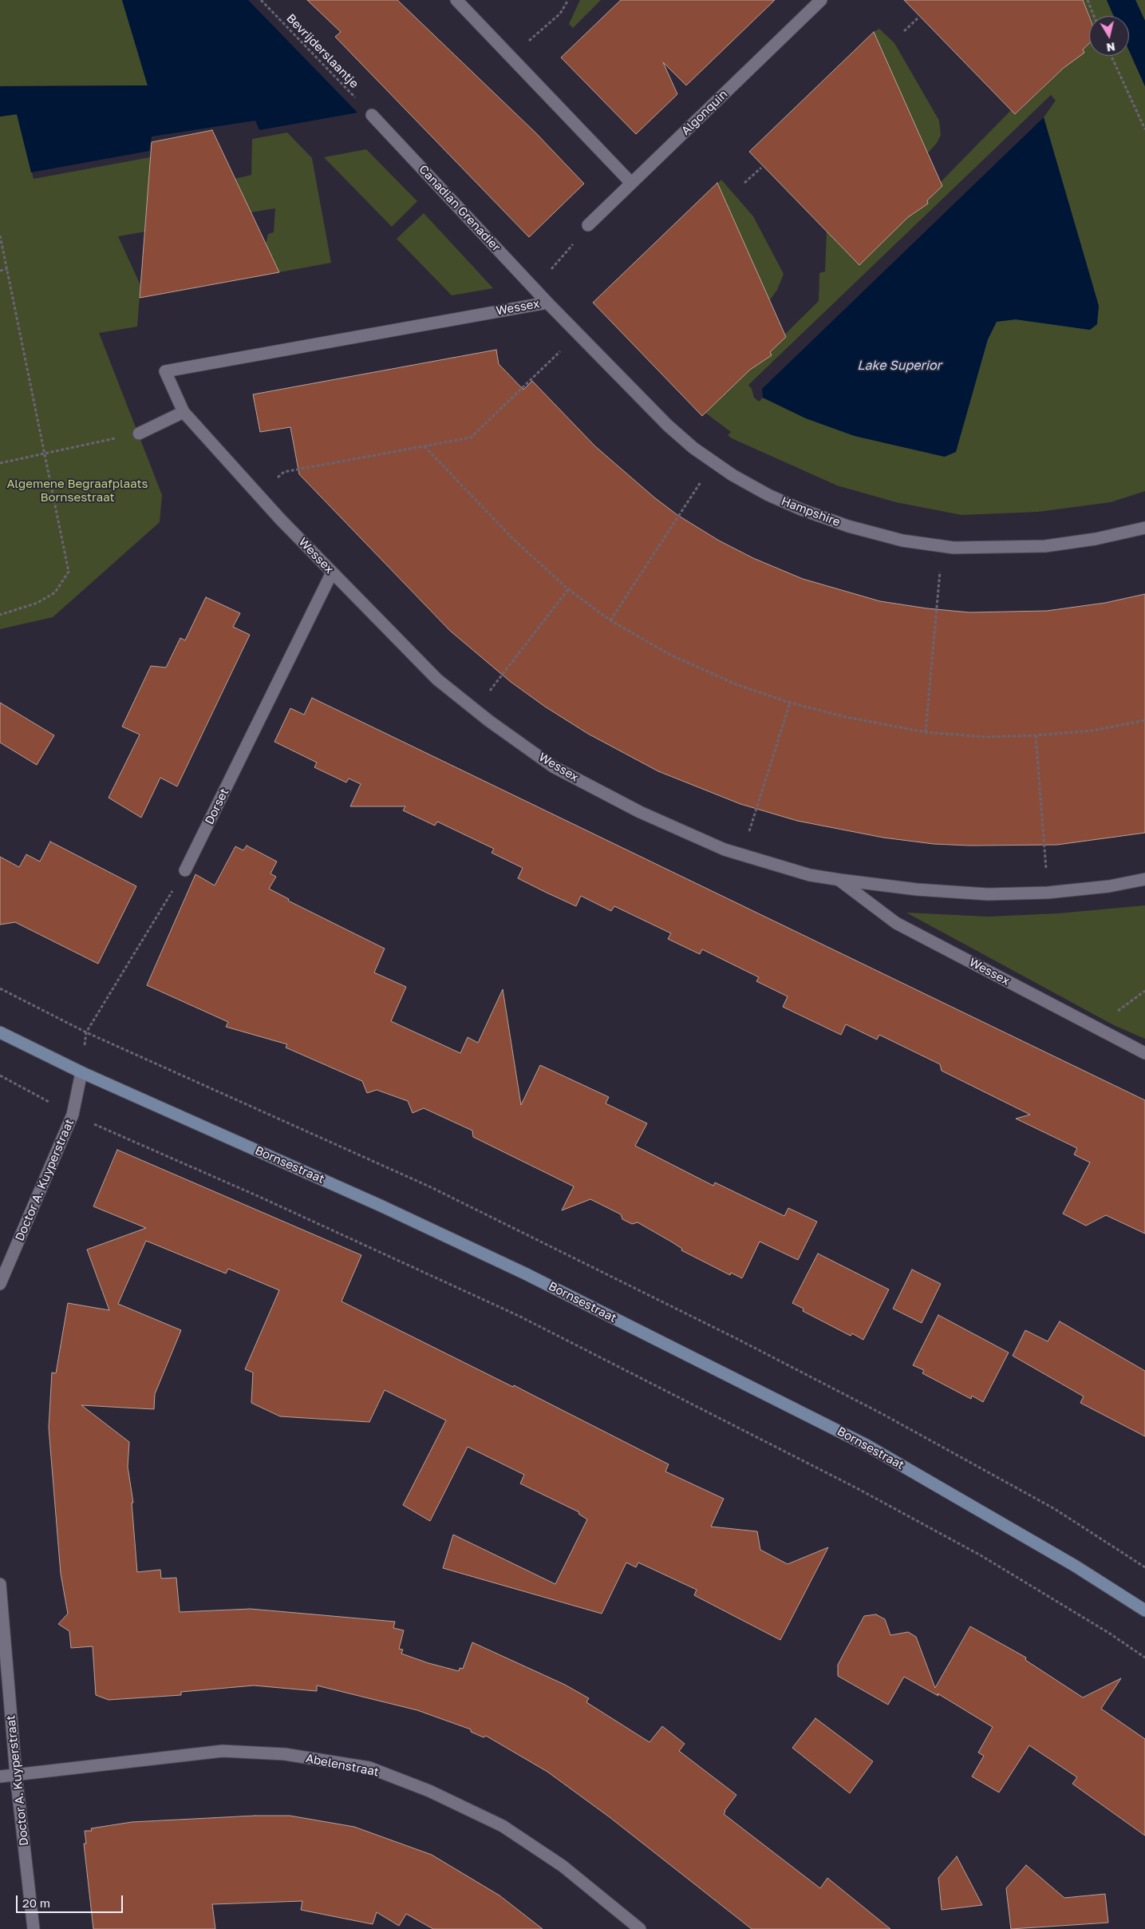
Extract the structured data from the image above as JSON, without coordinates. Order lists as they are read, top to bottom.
{
  "streets": {
    "main road": ["Bornsestraat"],
    "street": [
      "Algonquin",
      "Canadian Grenadier",
      "Wessex",
      "Hampshire",
      "Dorset",
      "Doctor A. Kuyperstraat",
      "Abelenstraat"
    ],
    "path": ["Bevrijderslaantje"]
  },
  "crossings": [
    ["Bevrijderslaantje", "Canadian Grenadier"],
    ["Canadian Grenadier", "Wessex"],
    ["Canadian Grenadier", "Hampshire"],
    ["Wessex", "Hampshire"],
    ["Wessex", "Dorset"],
    ["Bornsestraat", "Doctor A. Kuyperstraat"],
    ["Doctor A. Kuyperstraat", "Abelenstraat"]
  ],
  "water": ["Lake Superior"],
  "parks": ["Algemene Begraafplaats Bornsestraat"],
  "scale_bar": "20 m",
  "north": "bottom"
}
